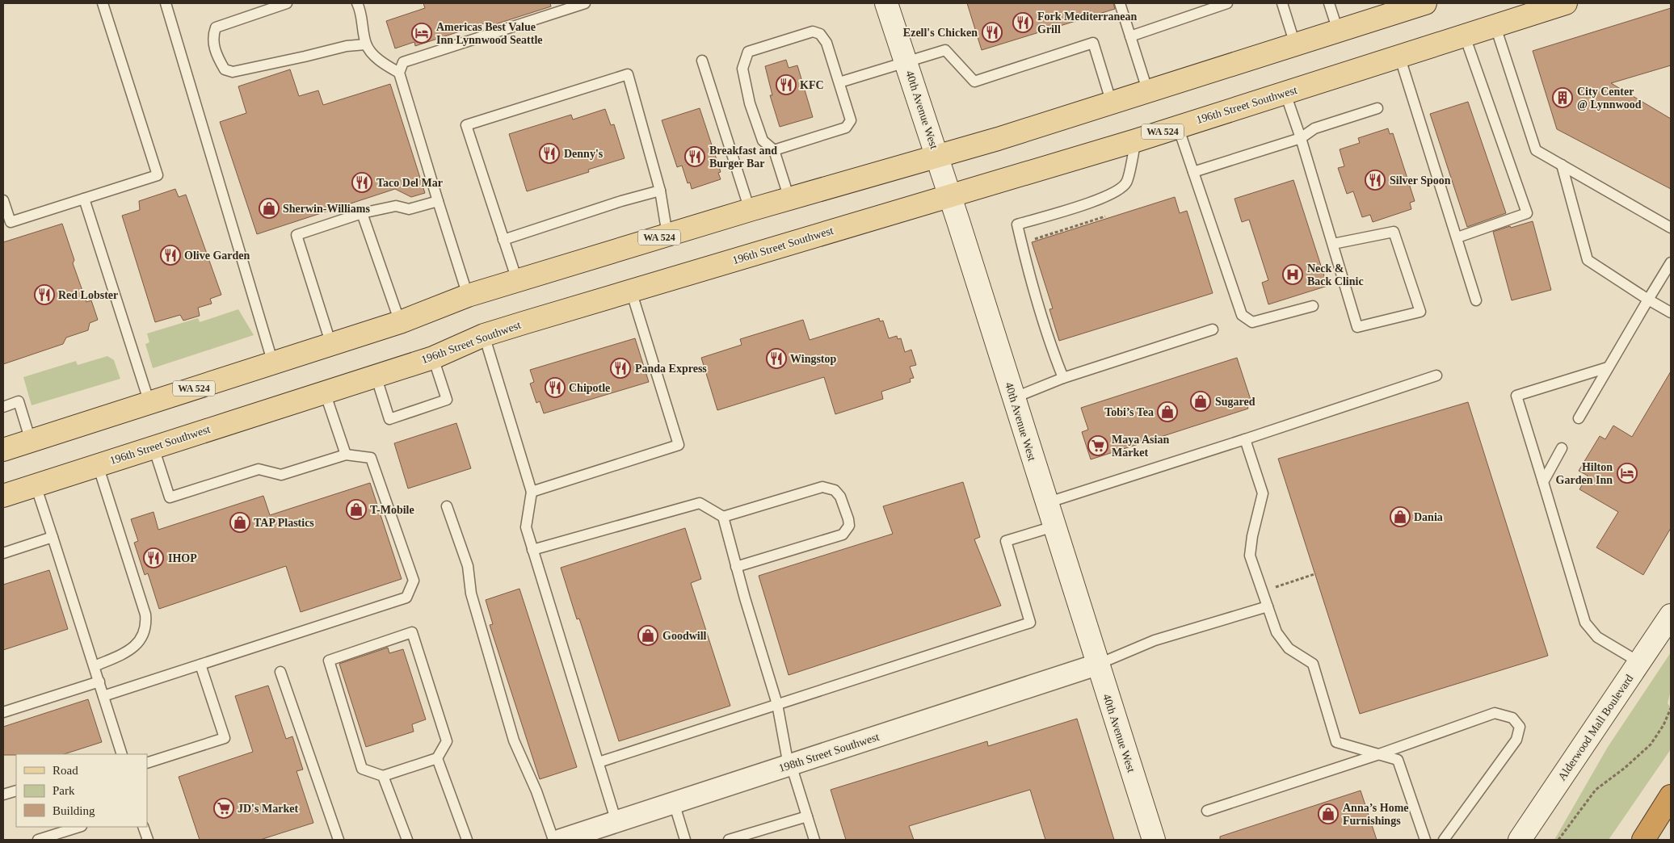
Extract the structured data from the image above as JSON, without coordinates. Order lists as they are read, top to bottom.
{
  "streets": {
    "main road": ["196th Street Southwest", "WA 524"],
    "street": ["40th Avenue West", "Alderwood Mall Boulevard", "198th Street Southwest"]
  },
  "crossings": [
    ["196th Street Southwest", "40th Avenue West"],
    ["40th Avenue West", "WA 524"],
    ["40th Avenue West", "198th Street Southwest"]
  ],
  "places": {
    "restaurant": [
      "Fork Mediterranean Grill",
      "Ezell's Chicken",
      "KFC",
      "Denny's",
      "Breakfast and Burger Bar",
      "Silver Spoon",
      "Taco Del Mar",
      "Olive Garden",
      "Red Lobster",
      "Wingstop",
      "Panda Express",
      "Chipotle",
      "IHOP"
    ],
    "hotel": ["Americas Best Value Inn Lynnwood Seattle", "Hilton Garden Inn"],
    "building": ["City Center @ Lynnwood"],
    "shop": [
      "Sherwin-Williams",
      "Sugared",
      "Tobi’s Tea",
      "T-Mobile",
      "Dania",
      "TAP Plastics",
      "Goodwill",
      "Anna’s Home Furnishings"
    ],
    "hospital": ["Neck & Back Clinic"],
    "supermarket": ["Maya Asian Market", "JD's Market"]
  },
  "legend": ["Road", "Park", "Building"]
}
